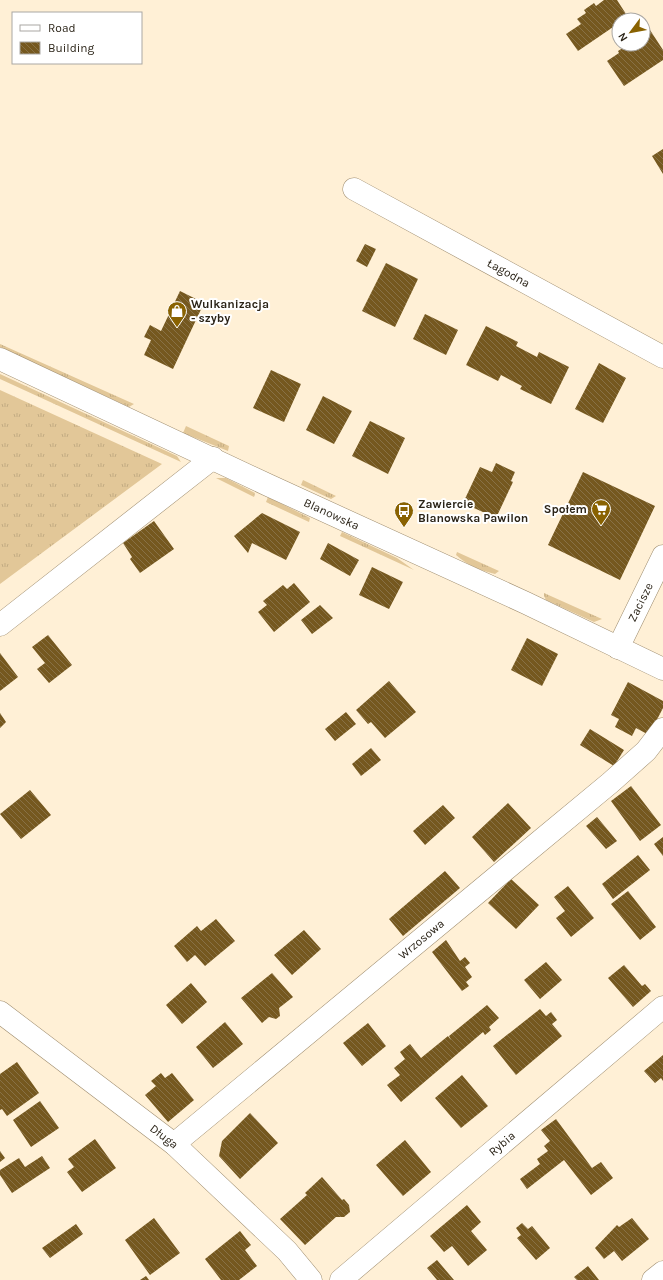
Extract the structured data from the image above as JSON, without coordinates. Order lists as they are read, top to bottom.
{
  "streets": {
    "street": [
      "Łagodna",
      "Blanowska",
      "Zacisze",
      "Wrzosowa",
      "Długa",
      "Rybia"
    ]
  },
  "crossings": [
    ["Blanowska", "Zacisze"],
    ["Wrzosowa", "Długa"]
  ],
  "places": {
    "shop": ["Wulkanizacja - szyby"],
    "supermarket": ["Społem"],
    "bus stop": ["Zawiercie Blanowska Pawilon"]
  },
  "legend": ["Road", "Building"],
  "north": "bottom left"
}
